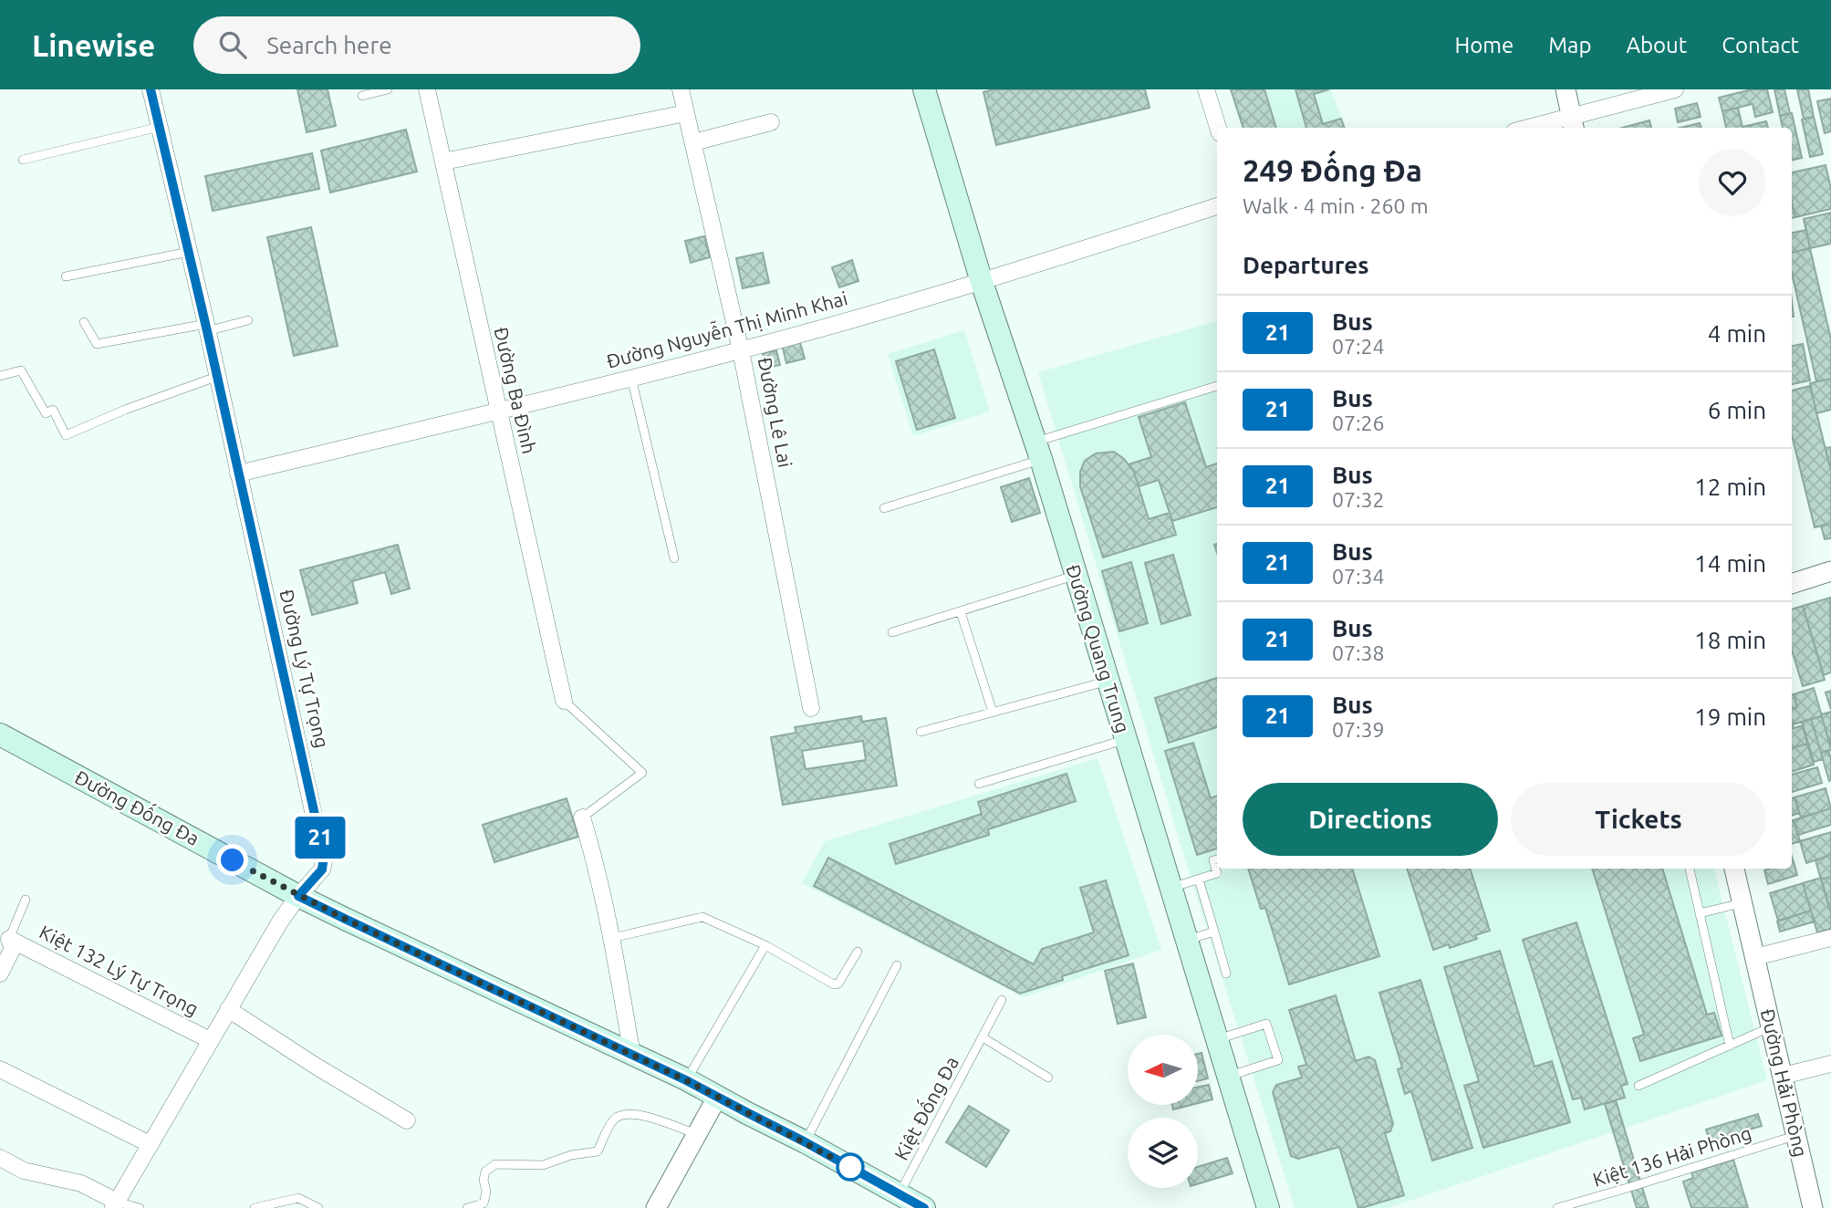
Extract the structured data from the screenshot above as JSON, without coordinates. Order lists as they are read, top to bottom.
{
  "streets": {
    "main road": ["Đường Quang Trung", "Đường Đống Đa"],
    "street": [
      "Đường Nguyễn Thị Minh Khai",
      "Đường Ba Đình",
      "Đường Lê Lai",
      "Đường Lý Tự Trọng",
      "Kiệt 132 Lý Tự Trọng",
      "Đường Hải Phòng"
    ],
    "lane": ["Kiệt Đống Đa", "Kiệt 136 Hải Phòng"]
  },
  "crossings": [
    ["Đường Nguyễn Thị Minh Khai", "Đường Ba Đình"],
    ["Đường Nguyễn Thị Minh Khai", "Đường Lê Lai"],
    ["Đường Nguyễn Thị Minh Khai", "Đường Quang Trung"],
    ["Đường Nguyễn Thị Minh Khai", "Đường Lý Tự Trọng"],
    ["Đường Lý Tự Trọng", "Đường Đống Đa"],
    ["Đường Lý Tự Trọng", "Kiệt 132 Lý Tự Trọng"],
    ["Đường Đống Đa", "Kiệt Đống Đa"],
    ["Đường Hải Phòng", "Kiệt 136 Hải Phòng"]
  ],
  "lines": ["bus line 21"],
  "north": "left",
  "page": {
    "header": "Linewise",
    "search": "Search here",
    "nav": [
      "Home",
      "Map",
      "About",
      "Contact"
    ],
    "on_map": "21",
    "heading": [
      ["249 Đống Đa", "Walk · 4 min · 260 m"],
      "Departures"
    ],
    "list": [
      {
        "mark": "21",
        "name": "Bus",
        "note": "07:24",
        "value": "4 min"
      },
      {
        "mark": "21",
        "name": "Bus",
        "note": "07:26",
        "value": "6 min"
      },
      {
        "mark": "21",
        "name": "Bus",
        "note": "07:32",
        "value": "12 min"
      },
      {
        "mark": "21",
        "name": "Bus",
        "note": "07:34",
        "value": "14 min"
      },
      {
        "mark": "21",
        "name": "Bus",
        "note": "07:38",
        "value": "18 min"
      },
      {
        "mark": "21",
        "name": "Bus",
        "note": "07:39",
        "value": "19 min"
      }
    ],
    "buttons": ["Directions", "Tickets"]
  }
}
